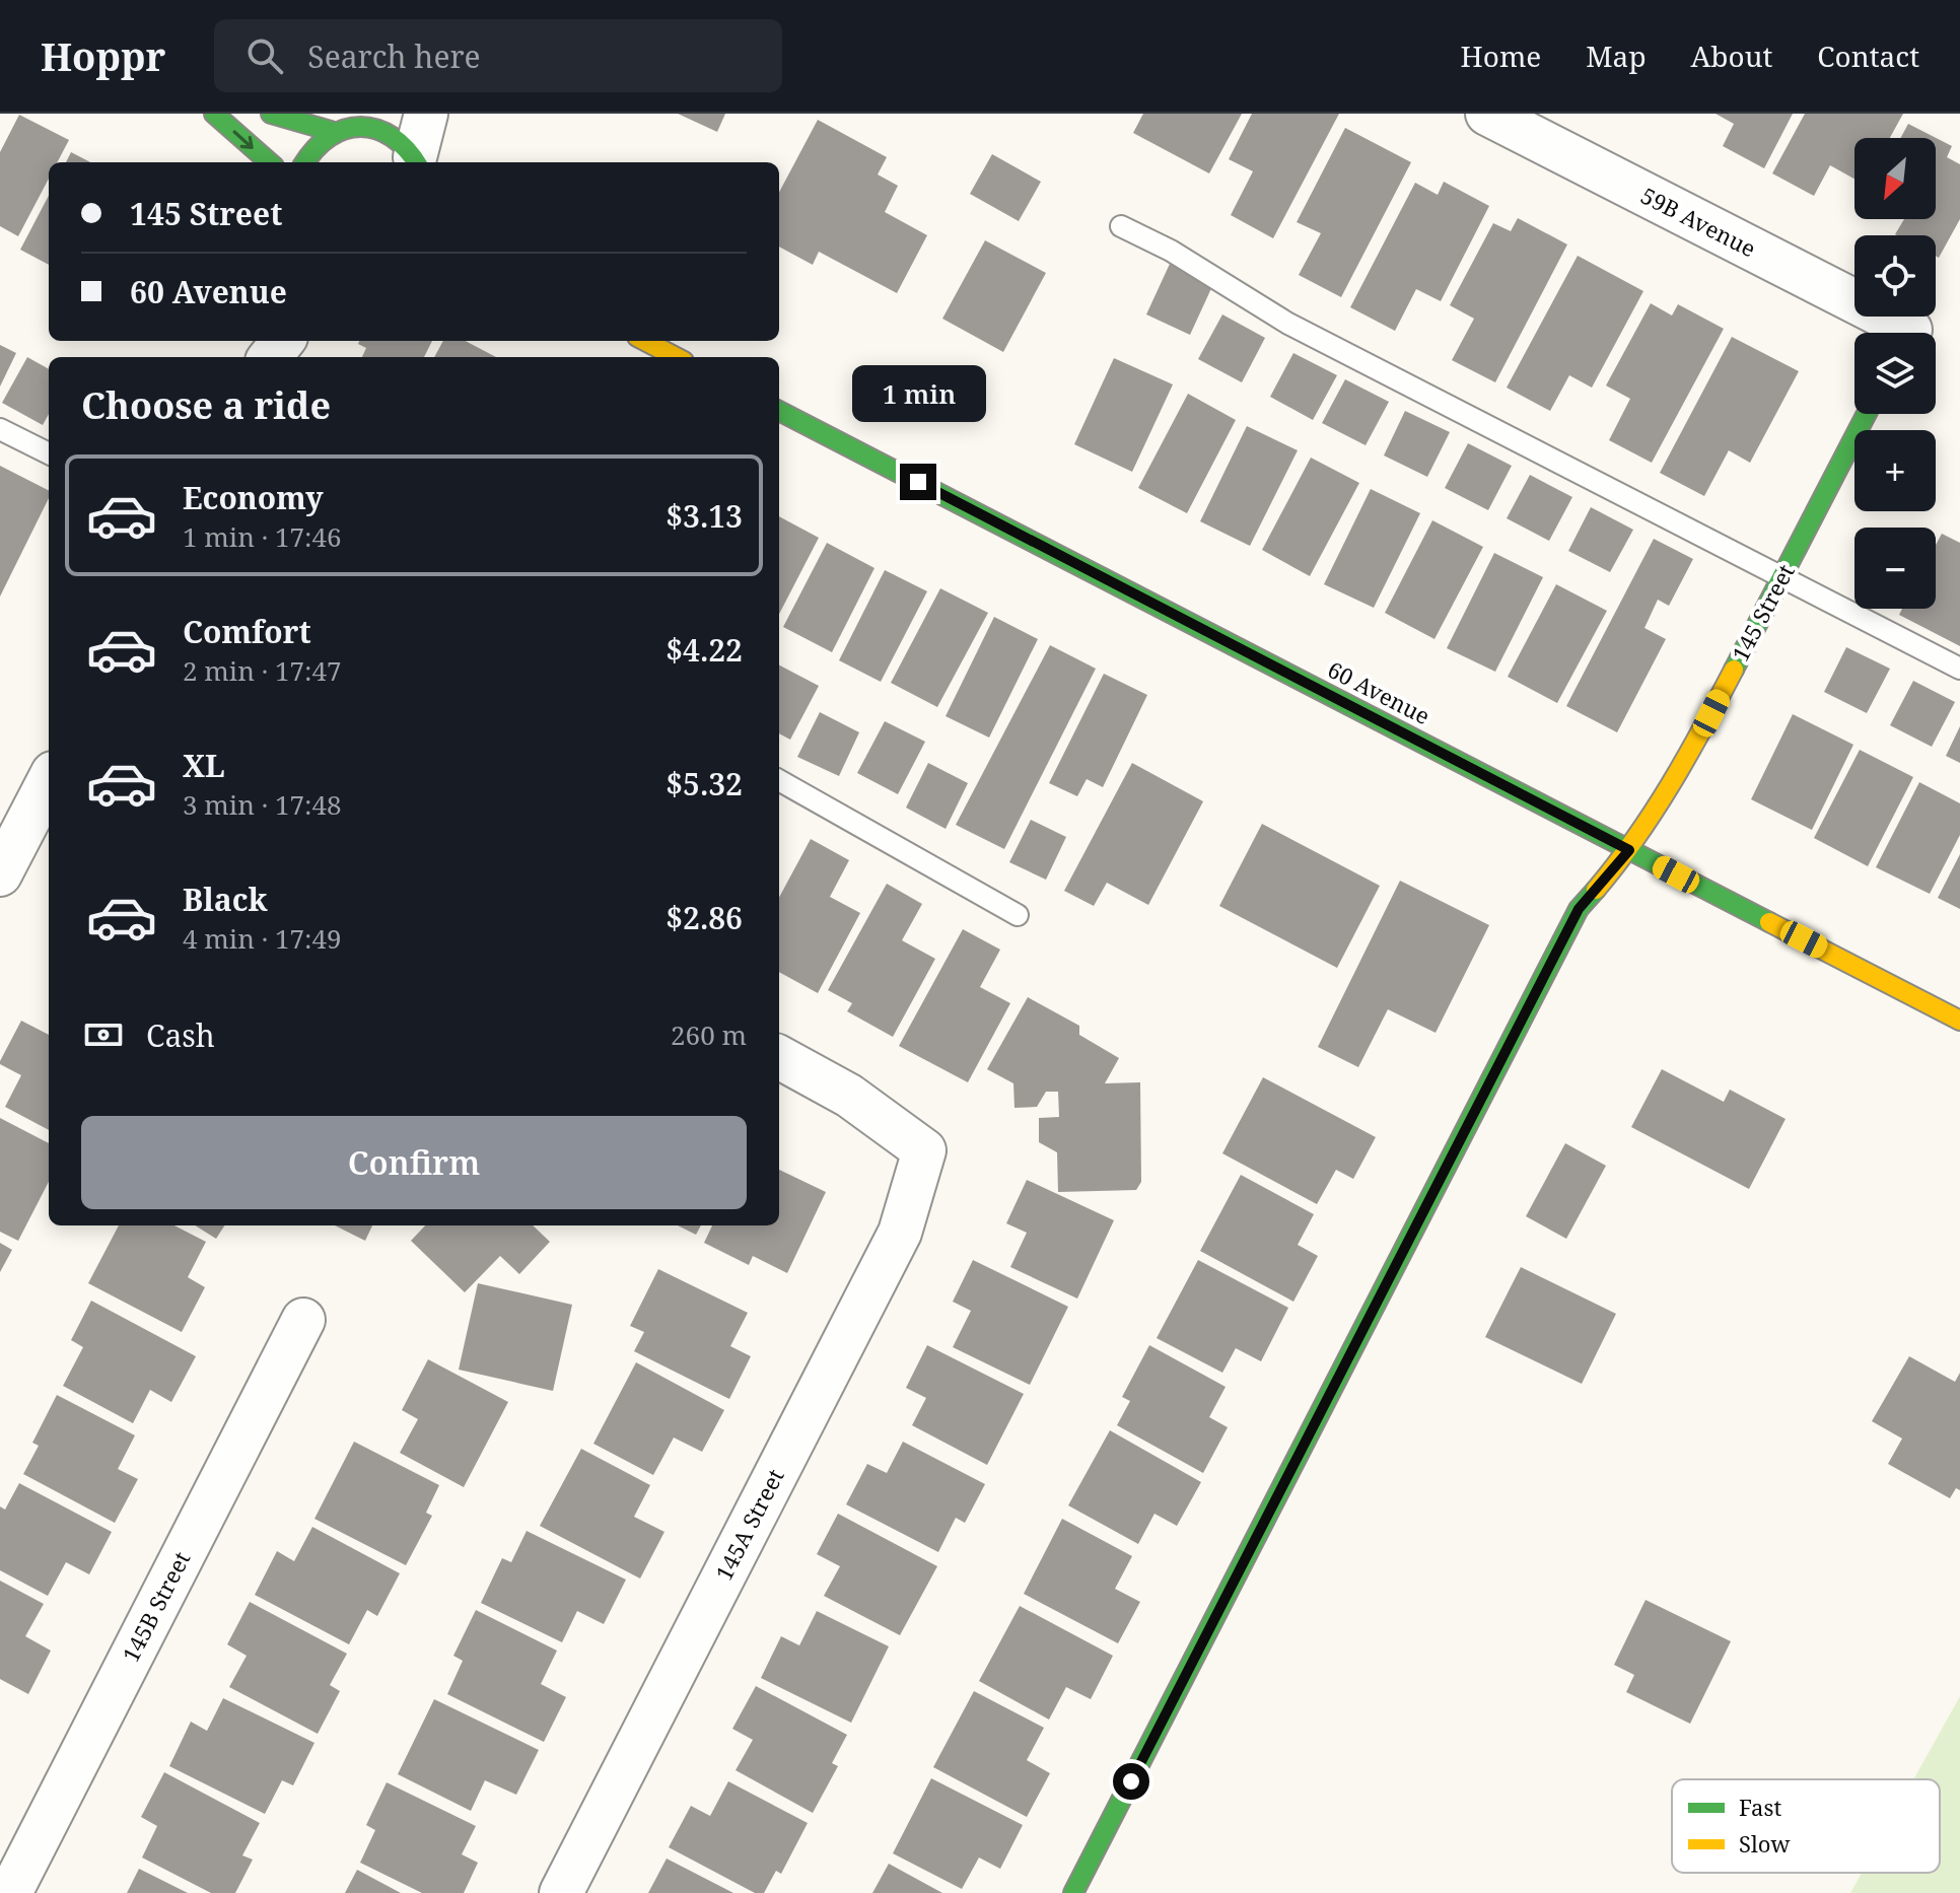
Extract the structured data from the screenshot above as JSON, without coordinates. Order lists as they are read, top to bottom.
{
  "streets": {
    "street": [
      "59B Avenue",
      "145 Street",
      "60 Avenue",
      "145A Street",
      "145B Street"
    ]
  },
  "crossings": [
    ["145 Street", "60 Avenue"]
  ],
  "legend": ["Fast", "Slow"],
  "north": "bottom left",
  "page": {
    "header": "Hoppr",
    "search": "Search here",
    "nav": [
      "Home",
      "Map",
      "About",
      "Contact"
    ],
    "map_buttons": ["+", "−"],
    "banner": ["145 Street", "60 Avenue"],
    "heading": "Choose a ride",
    "bubble": "1 min",
    "list": [
      {
        "name": "Economy",
        "note": "1 min · 17:46",
        "value": "$3.13"
      },
      {
        "name": "Comfort",
        "note": "2 min · 17:47",
        "value": "$4.22"
      },
      {
        "name": "XL",
        "note": "3 min · 17:48",
        "value": "$5.32"
      },
      {
        "name": "Black",
        "note": "4 min · 17:49",
        "value": "$2.86"
      }
    ],
    "pay": ["Cash", "260 m"],
    "buttons": "Confirm"
  }
}
